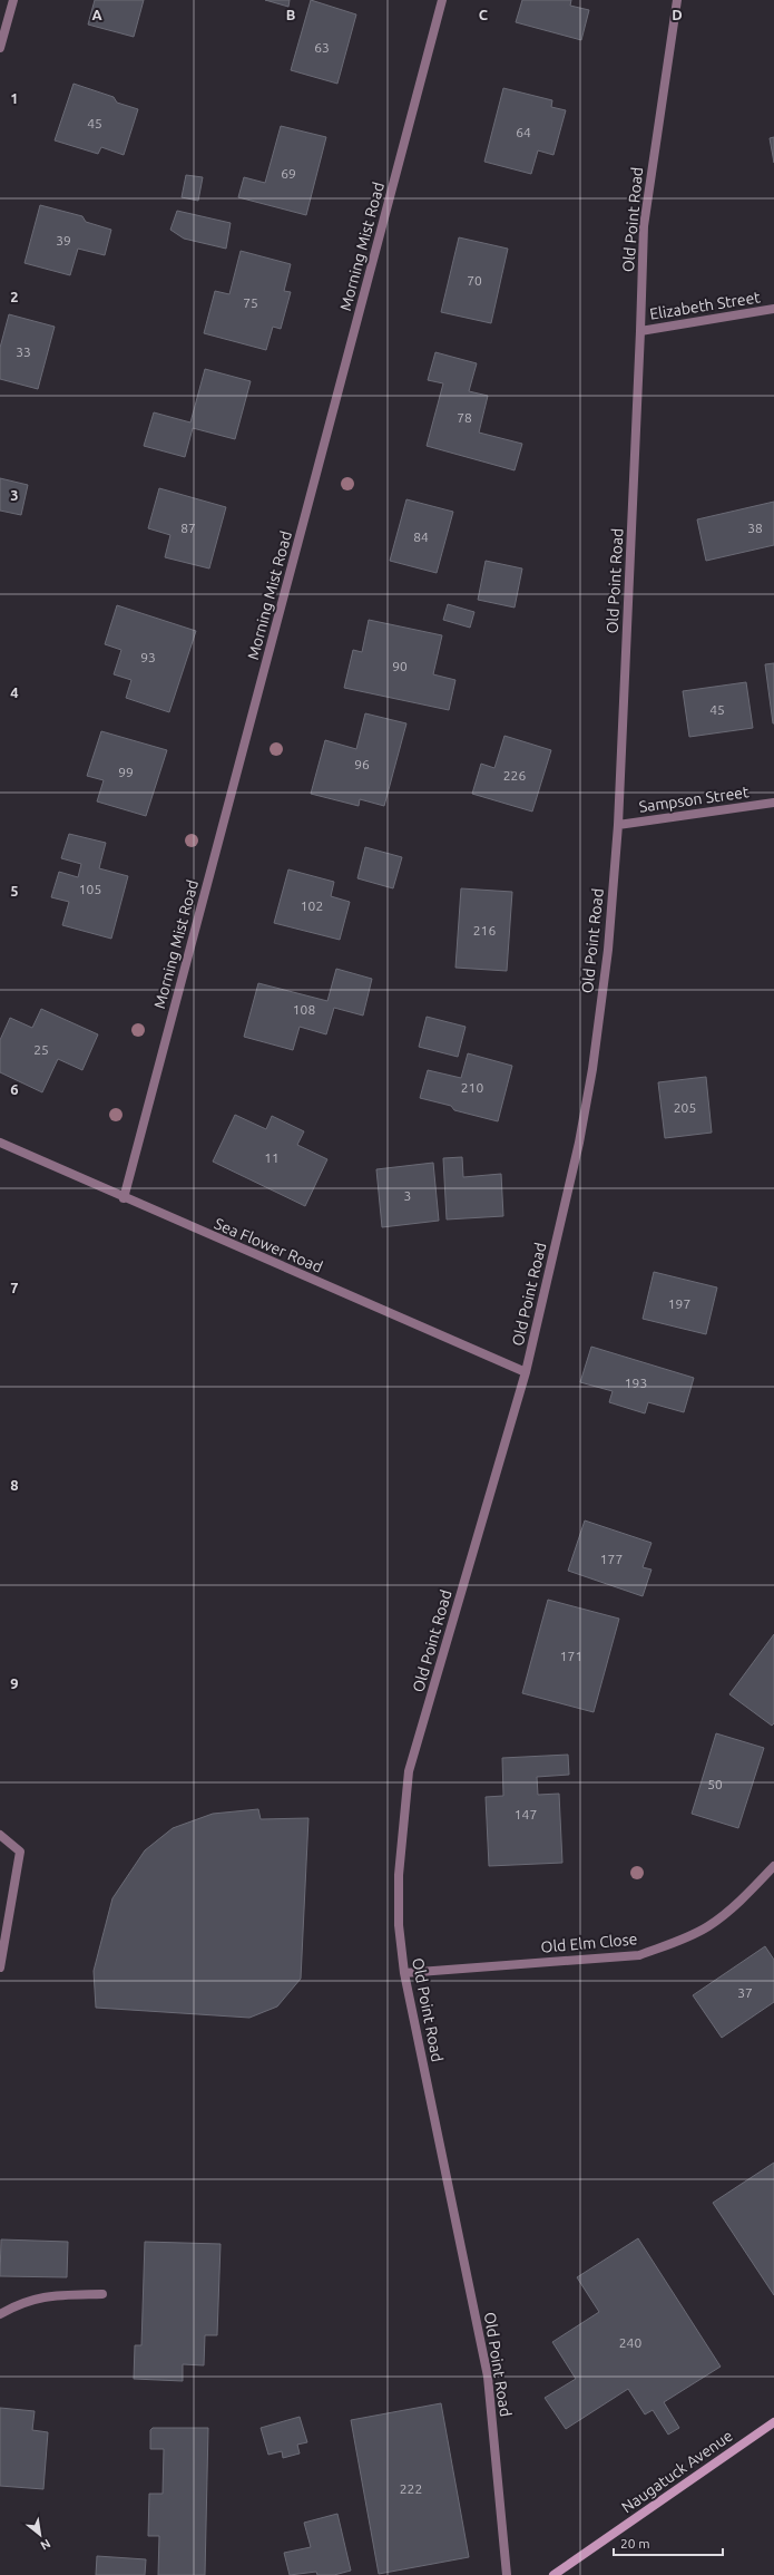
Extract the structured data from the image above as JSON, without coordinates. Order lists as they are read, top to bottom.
{
  "streets": {
    "street": [
      "Old Point Road",
      "Morning Mist Road",
      "Elizabeth Street",
      "Sampson Street",
      "Sea Flower Road",
      "Old Elm Close",
      "Naugatuck Avenue"
    ]
  },
  "crossings": [
    ["Old Point Road", "Elizabeth Street"],
    ["Old Point Road", "Sampson Street"],
    ["Old Point Road", "Sea Flower Road"],
    ["Old Point Road", "Old Elm Close"],
    ["Morning Mist Road", "Sea Flower Road"]
  ],
  "house_numbers": [
    "63",
    "45",
    "64",
    "69",
    "39",
    "70",
    "75",
    "33",
    "78",
    "87",
    "38",
    "84",
    "93",
    "90",
    "45",
    "96",
    "99",
    "226",
    "105",
    "102",
    "216",
    "108",
    "25",
    "210",
    "205",
    "11",
    "3",
    "197",
    "193",
    "177",
    "171",
    "50",
    "147",
    "37",
    "240",
    "222"
  ],
  "scale_bar": "20 m",
  "north": "bottom right",
  "grid": {
    "columns": [
      "A",
      "B",
      "C",
      "D"
    ],
    "rows": [
      "1",
      "2",
      "3",
      "4",
      "5",
      "6",
      "7",
      "8",
      "9"
    ]
  }
}
